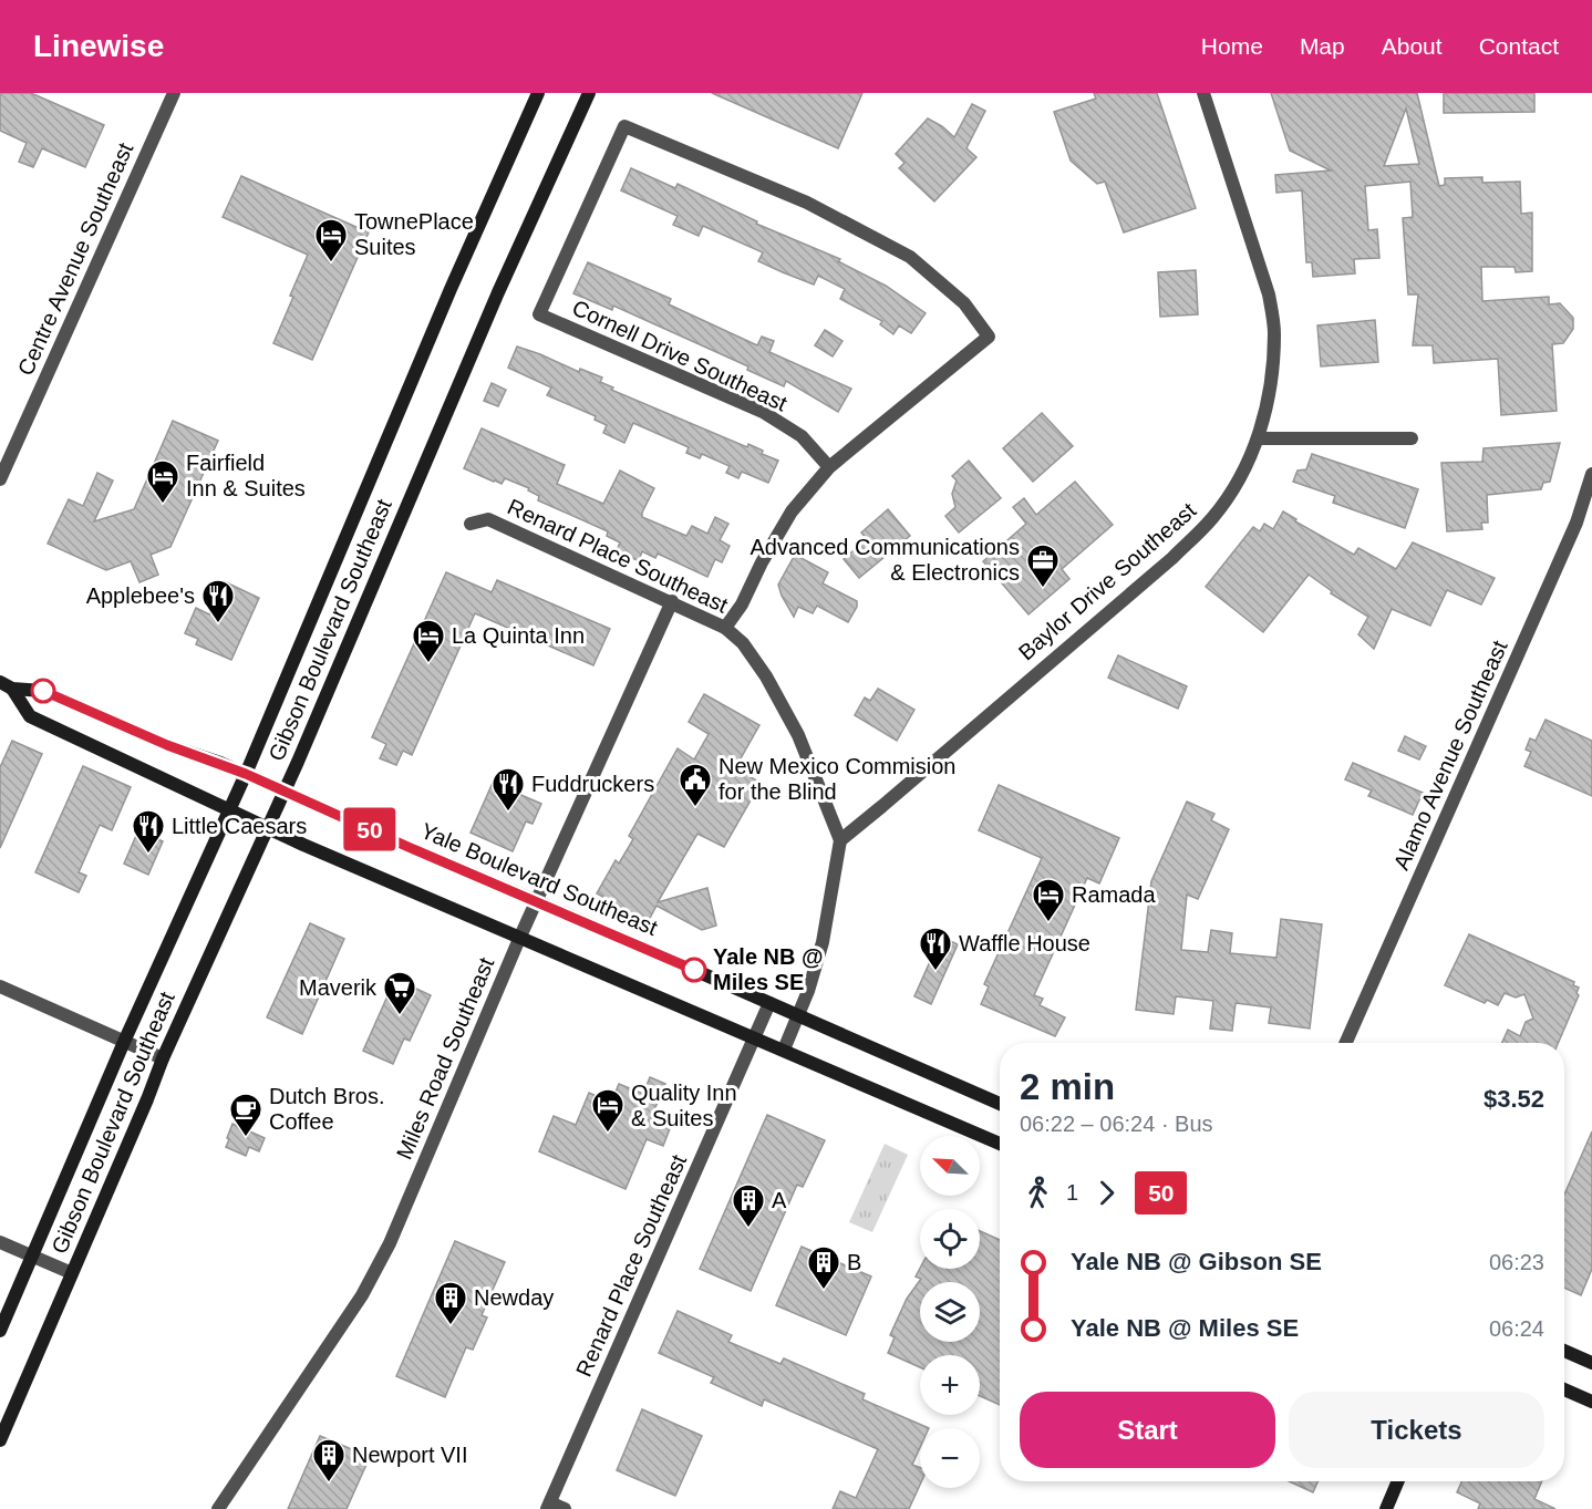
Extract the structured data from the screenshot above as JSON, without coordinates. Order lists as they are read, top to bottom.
{
  "streets": {
    "main road": ["Gibson Boulevard Southeast", "Yale Boulevard Southeast"],
    "street": [
      "Centre Avenue Southeast",
      "Cornell Drive Southeast",
      "Renard Place Southeast",
      "Baylor Drive Southeast",
      "Alamo Avenue Southeast",
      "Miles Road Southeast"
    ]
  },
  "crossings": [
    ["Renard Place Southeast", "Baylor Drive Southeast"],
    ["Renard Place Southeast", "Yale Boulevard Southeast"],
    ["Renard Place Southeast", "Miles Road Southeast"],
    ["Gibson Boulevard Southeast", "Yale Boulevard Southeast"],
    ["Yale Boulevard Southeast", "Miles Road Southeast"]
  ],
  "places": {
    "hotel": [
      "TownePlace Suites",
      "Fairfield Inn & Suites",
      "La Quinta Inn",
      "Ramada",
      "Quality Inn & Suites"
    ],
    "office": ["Advanced Communications & Electronics"],
    "restaurant": [
      "Applebee's",
      "Fuddruckers",
      "Little Caesars",
      "Waffle House"
    ],
    "public building": ["New Mexico Commision for the Blind"],
    "other": ["Yale NB @ Miles SE"],
    "supermarket": ["Maverik"],
    "cafe": ["Dutch Bros. Coffee"],
    "building": [
      "A",
      "B",
      "Newday",
      "Newport VII"
    ]
  },
  "lines": ["bus line 50"],
  "north": "top left",
  "page": {
    "header": "Linewise",
    "nav": [
      "Home",
      "Map",
      "About",
      "Contact"
    ],
    "on_map": "50",
    "heading": ["2 min", "06:22 – 06:24 · Bus", "$3.52"],
    "map_buttons": ["+", "−"],
    "legs": ["1", "50"],
    "list": [
      {
        "name": "Yale NB @ Gibson SE",
        "value": "06:23"
      },
      {
        "name": "Yale NB @ Miles SE",
        "value": "06:24"
      }
    ],
    "buttons": ["Start", "Tickets"]
  }
}
